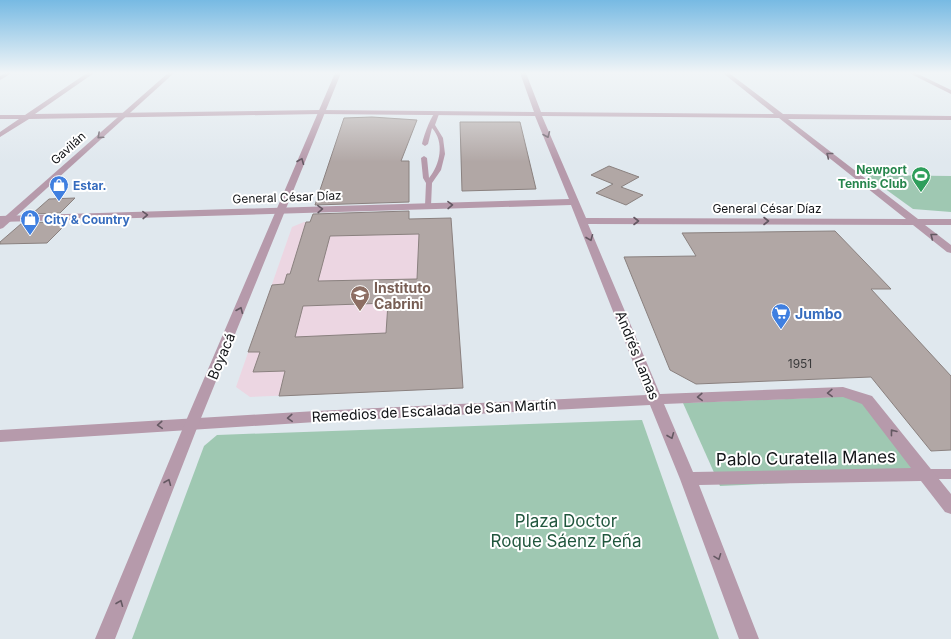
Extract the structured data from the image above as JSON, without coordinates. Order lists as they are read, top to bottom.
{
  "streets": {
    "street": [
      "Gavilán",
      "General César Díaz",
      "Andrés Lamas",
      "Boyacá",
      "Remedios de Escalada de San Martín",
      "Pablo Curatella Manes"
    ]
  },
  "crossings": [
    ["Gavilán", "General César Díaz"],
    ["General César Díaz", "Andrés Lamas"],
    ["General César Díaz", "Boyacá"],
    ["Andrés Lamas", "Remedios de Escalada de San Martín"],
    ["Andrés Lamas", "Pablo Curatella Manes"],
    ["Boyacá", "Remedios de Escalada de San Martín"],
    ["Remedios de Escalada de San Martín", "Pablo Curatella Manes"]
  ],
  "one_way": ["Andrés Lamas", "Boyacá", "Remedios de Escalada de San Martín"],
  "parks": ["Plaza Doctor Roque Sáenz Peña"],
  "places": {
    "sports": ["Newport Tennis Club"],
    "shop": ["Estar.", "City & Country"],
    "school or university": ["Instituto Cabrini"],
    "supermarket": ["Jumbo"]
  },
  "house_numbers": ["1951"]
}
